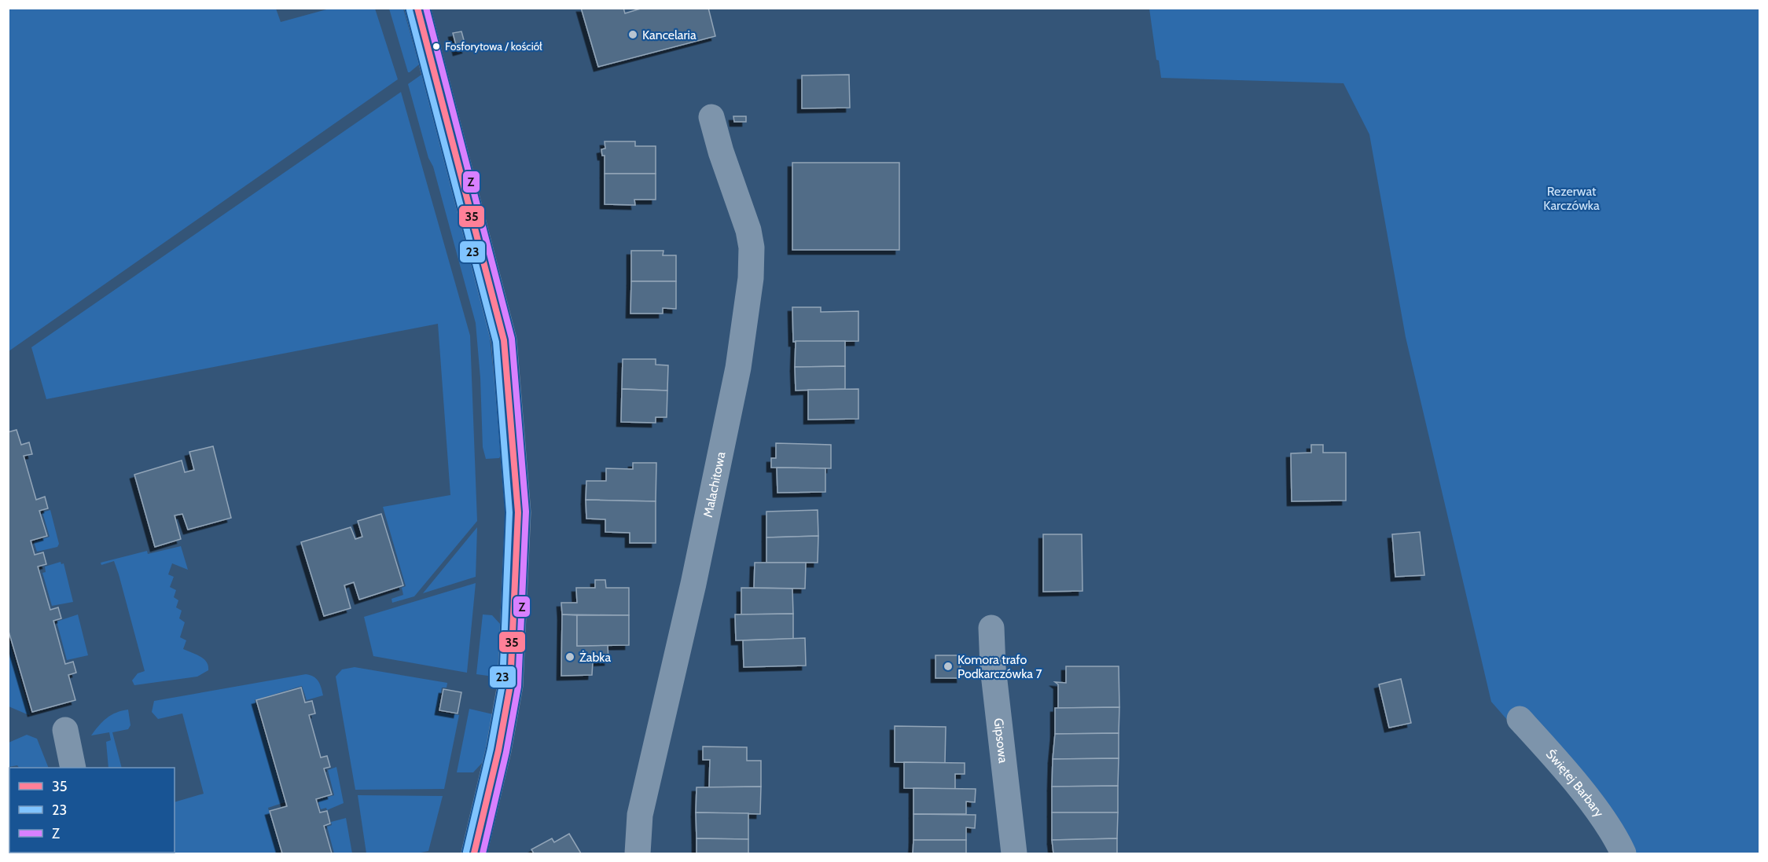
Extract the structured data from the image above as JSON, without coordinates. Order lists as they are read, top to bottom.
{
  "streets": {
    "street": ["Malachitowa", "Gipsowa", "Świętej Barbary"]
  },
  "parks": ["Rezerwat Karczówka"],
  "places": [
    "Kancelaria",
    "Fosforytowa / kościół",
    "Żabka",
    "Komora trafo Podkarczówka 7"
  ],
  "lines": ["transit line 35", "transit line Z", "transit line 23"],
  "legend": ["35", "23", "Z"]
}
